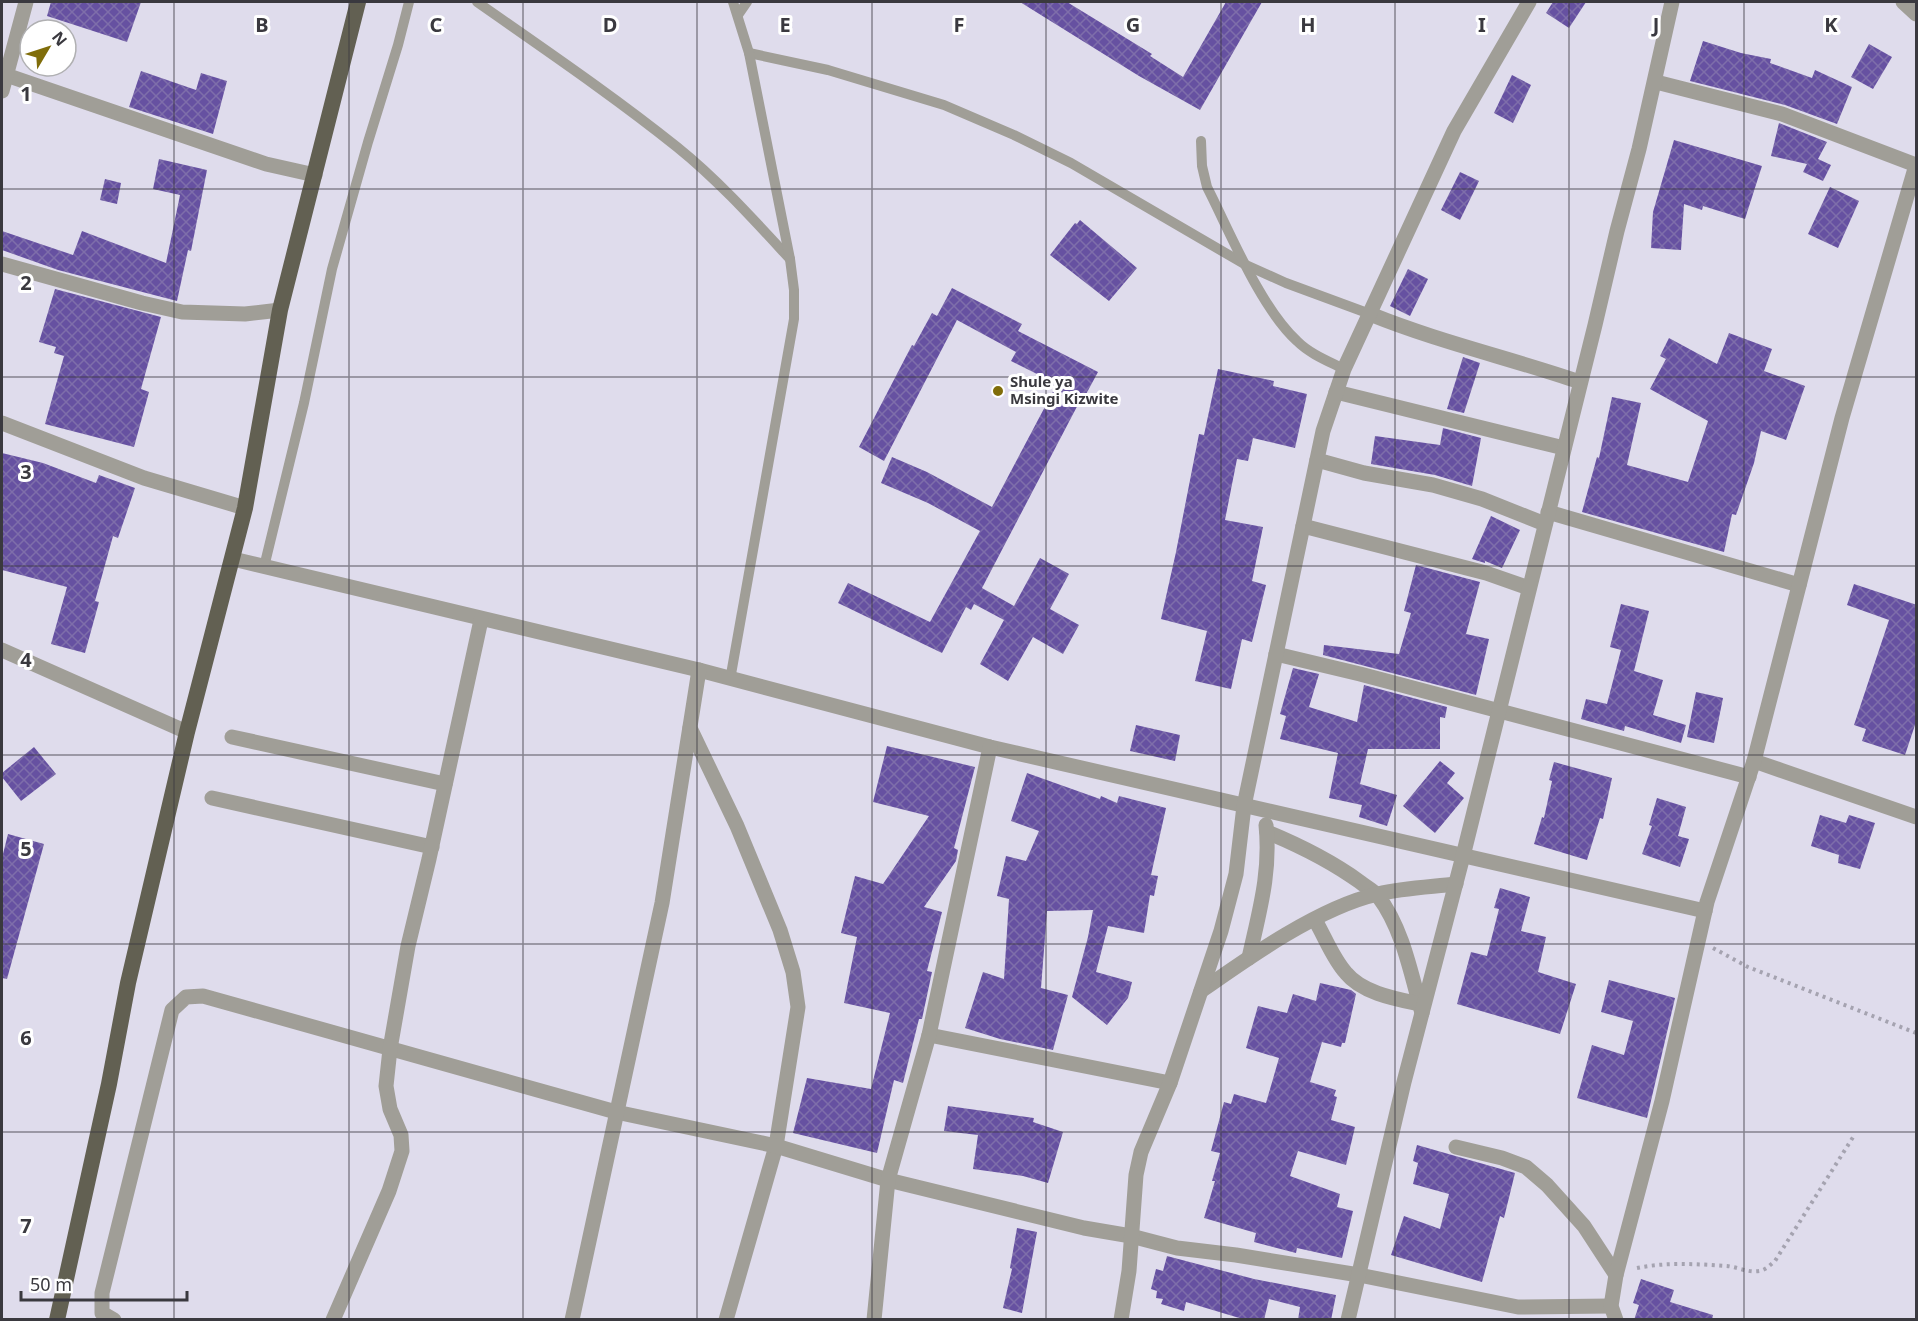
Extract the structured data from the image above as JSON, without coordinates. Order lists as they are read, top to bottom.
{
  "places": ["Shule ya Msingi Kizwite"],
  "scale_bar": "50 m",
  "north": "top right",
  "grid": {
    "columns": [
      "B",
      "C",
      "D",
      "E",
      "F",
      "G",
      "H",
      "I",
      "J",
      "K"
    ],
    "rows": [
      "1",
      "2",
      "3",
      "4",
      "5",
      "6",
      "7"
    ]
  }
}
